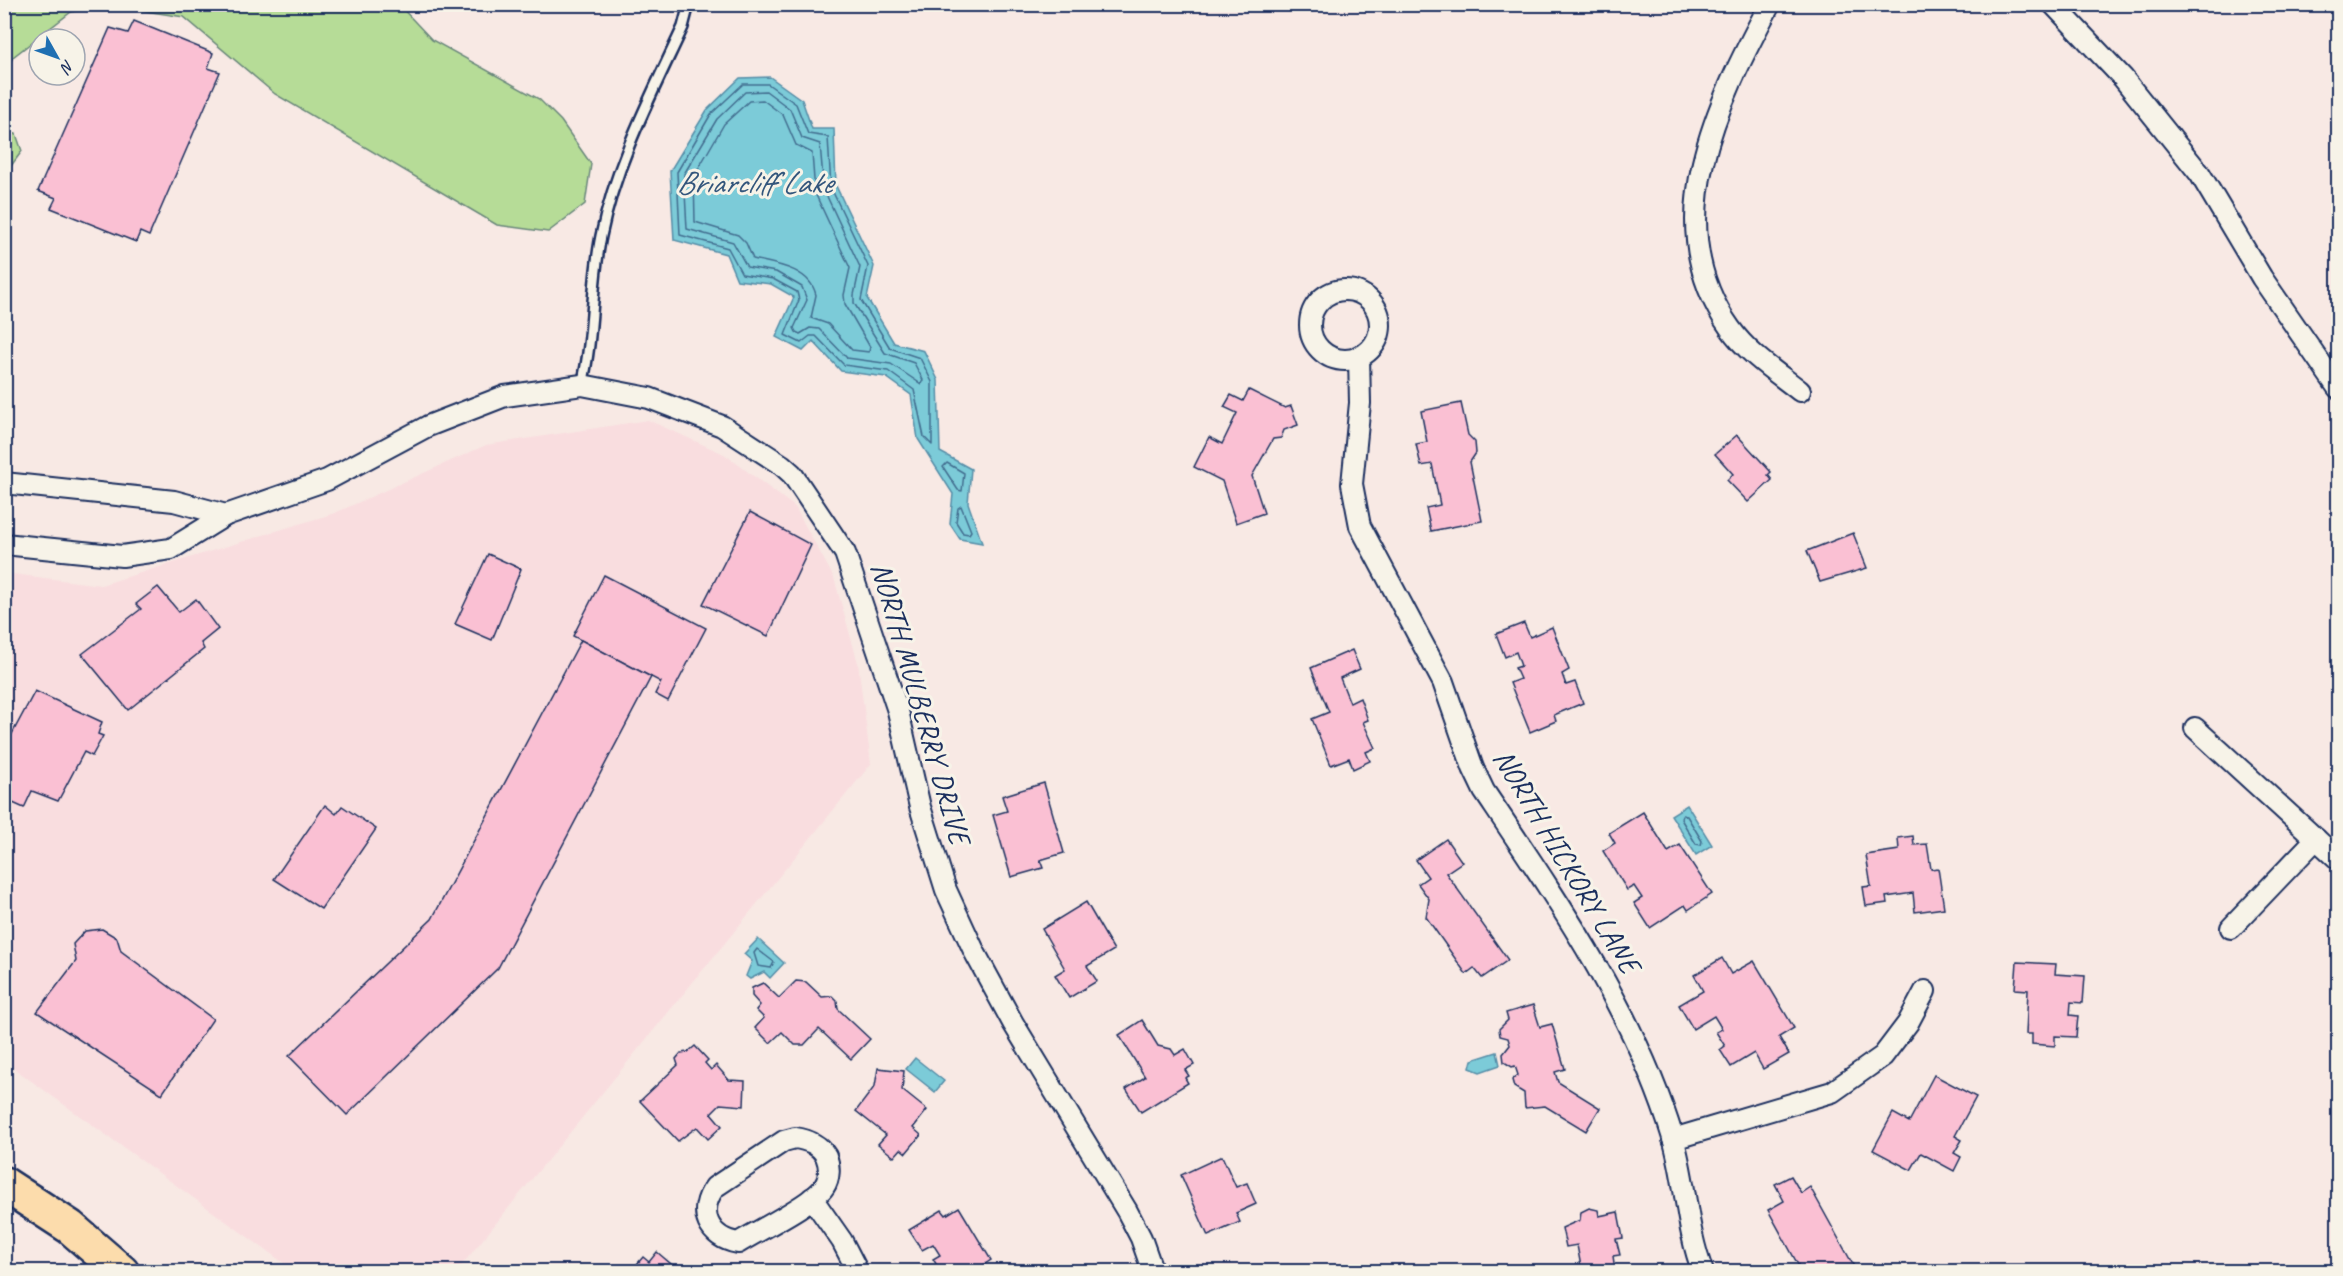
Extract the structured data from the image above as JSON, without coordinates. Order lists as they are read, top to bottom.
{
  "streets": {
    "street": ["NORTH MULBERRY DRIVE", "NORTH HICKORY LANE"]
  },
  "water": ["Briarcliff Lake"],
  "north": "bottom right"
}
